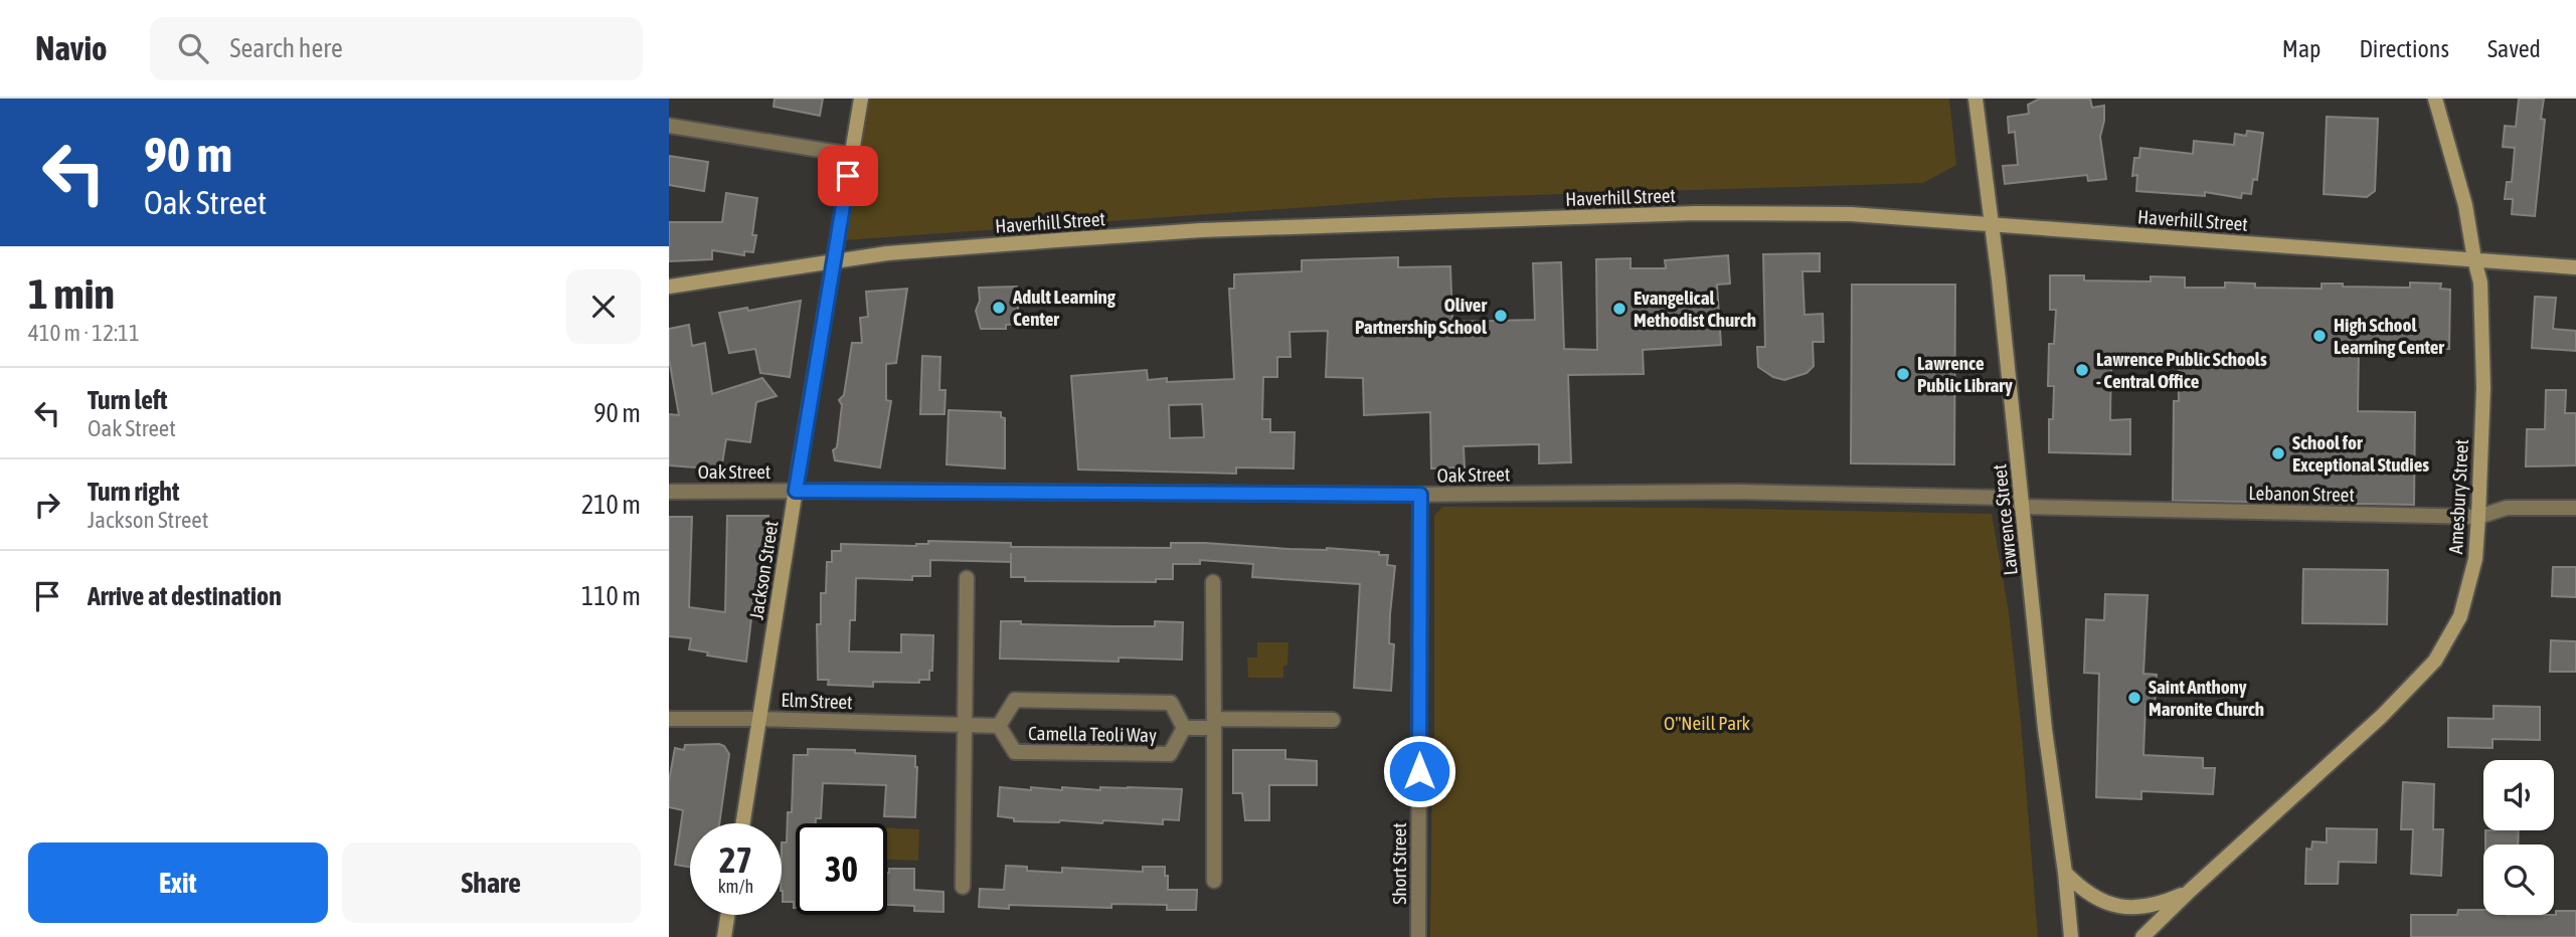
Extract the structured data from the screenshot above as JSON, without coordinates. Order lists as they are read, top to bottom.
{
  "streets": {
    "main road": [
      "Haverhill Street",
      "Amesbury Street",
      "Lawrence Street",
      "Jackson Street"
    ],
    "street": [
      "Oak Street",
      "Lebanon Street",
      "Elm Street",
      "Camella Teoli Way",
      "Short Street"
    ]
  },
  "crossings": [
    ["Haverhill Street", "Amesbury Street"],
    ["Haverhill Street", "Lawrence Street"],
    ["Haverhill Street", "Jackson Street"],
    ["Oak Street", "Lebanon Street"],
    ["Oak Street", "Lawrence Street"],
    ["Oak Street", "Jackson Street"],
    ["Oak Street", "Short Street"],
    ["Lebanon Street", "Amesbury Street"],
    ["Lebanon Street", "Lawrence Street"],
    ["Jackson Street", "Elm Street"]
  ],
  "parks": ["O\"Neill Park"],
  "places": [
    "Adult Learning Center",
    "Evangelical Methodist Church",
    "Oliver Partnership School",
    "High School Learning Center",
    "Lawrence Public Schools - Central Office",
    "Lawrence Public Library",
    "School for Exceptional Studies",
    "Saint Anthony Maronite Church"
  ],
  "page": {
    "header": "Navio",
    "search": "Search here",
    "nav": ["Map", "Directions", "Saved"],
    "turn": ["90 m", "Oak Street"],
    "heading": ["1 min", "410 m · 12:11"],
    "list": [
      {
        "name": "Turn left",
        "note": "Oak Street",
        "value": "90 m"
      },
      {
        "name": "Turn right",
        "note": "Jackson Street",
        "value": "210 m"
      },
      {
        "name": "Arrive at destination",
        "value": "110 m"
      }
    ],
    "speed": "27 km/h",
    "limit": "30",
    "buttons": ["Exit", "Share"]
  }
}
